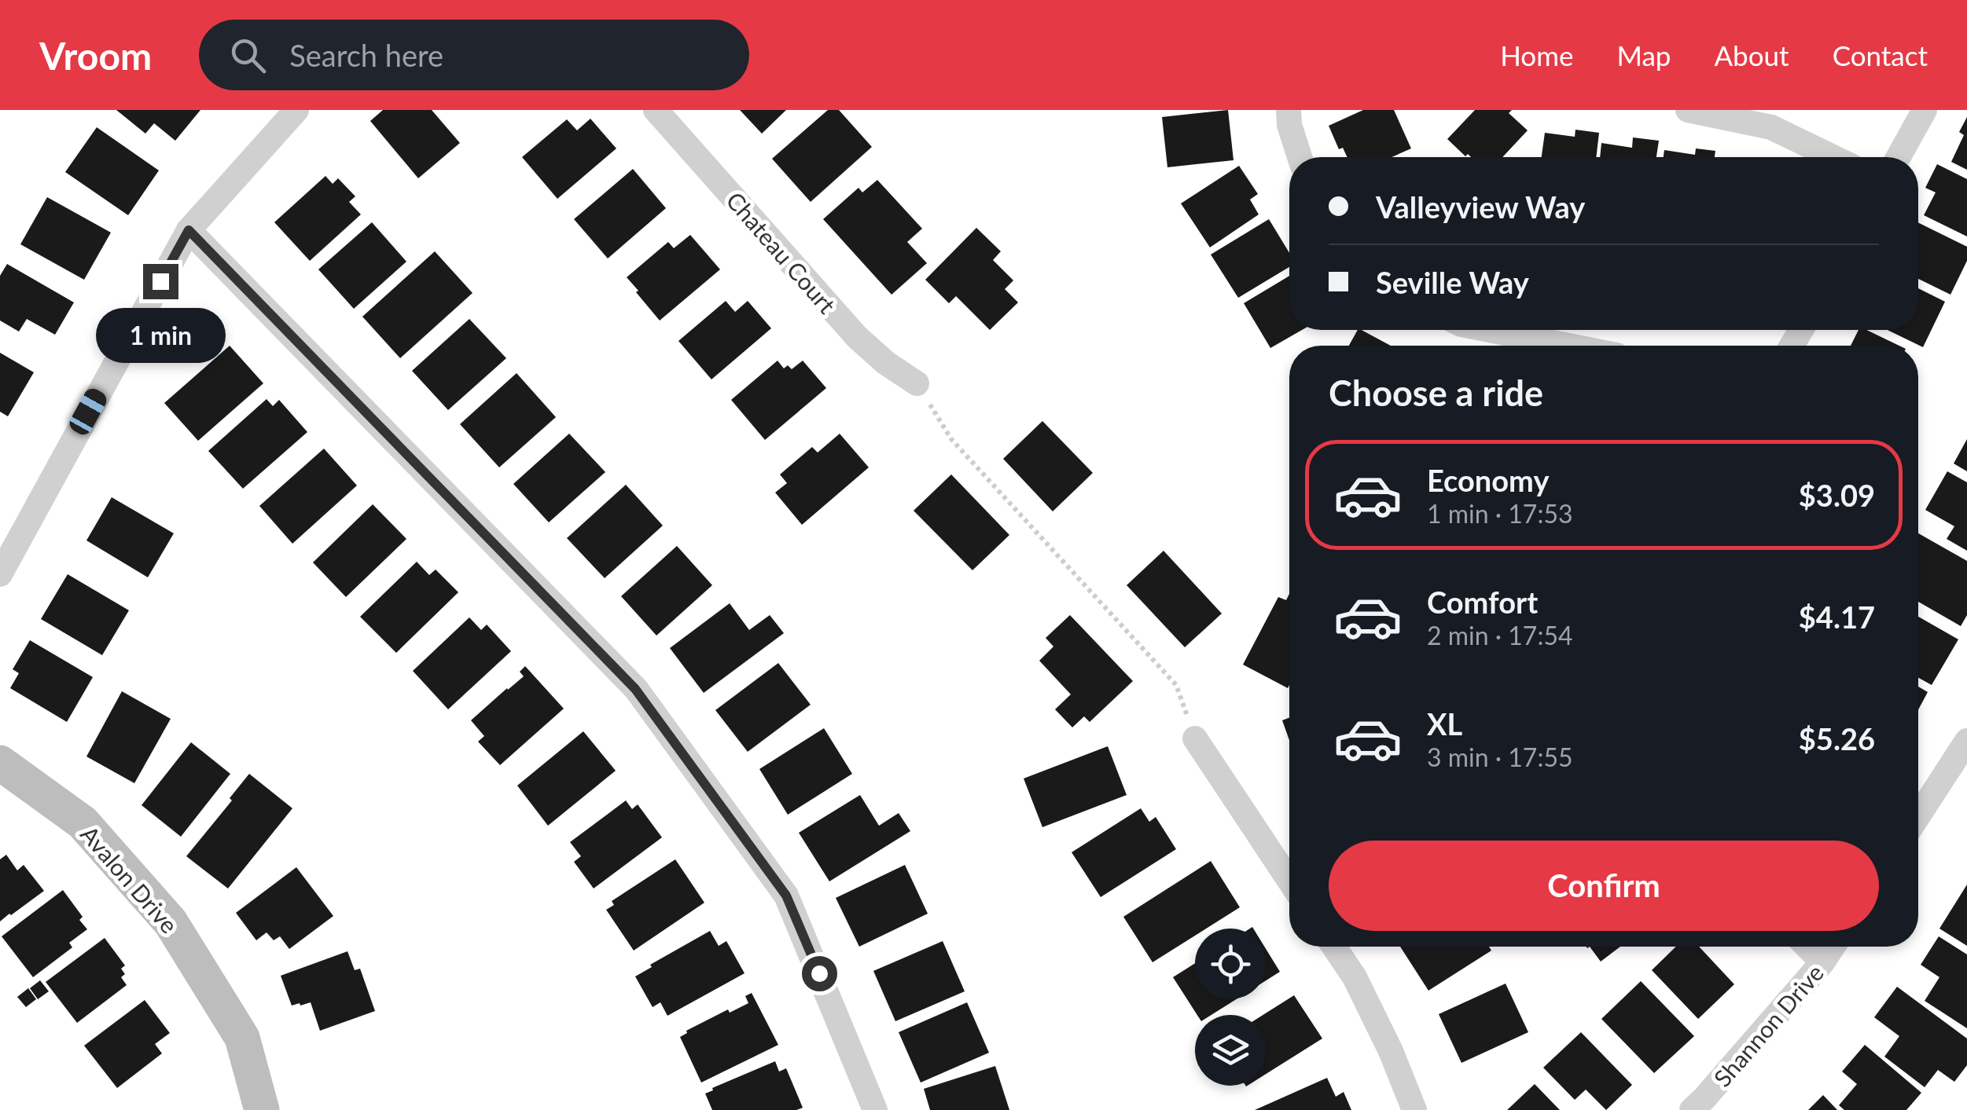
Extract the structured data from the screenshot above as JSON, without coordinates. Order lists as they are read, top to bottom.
{
  "streets": {
    "street": ["Chateau Court", "Avalon Drive", "Shannon Drive"]
  },
  "page": {
    "header": "Vroom",
    "search": "Search here",
    "nav": [
      "Home",
      "Map",
      "About",
      "Contact"
    ],
    "banner": ["Valleyview Way", "Seville Way"],
    "bubble": "1 min",
    "heading": "Choose a ride",
    "list": [
      {
        "name": "Economy",
        "note": "1 min · 17:53",
        "value": "$3.09"
      },
      {
        "name": "Comfort",
        "note": "2 min · 17:54",
        "value": "$4.17"
      },
      {
        "name": "XL",
        "note": "3 min · 17:55",
        "value": "$5.26"
      }
    ],
    "buttons": "Confirm"
  }
}
